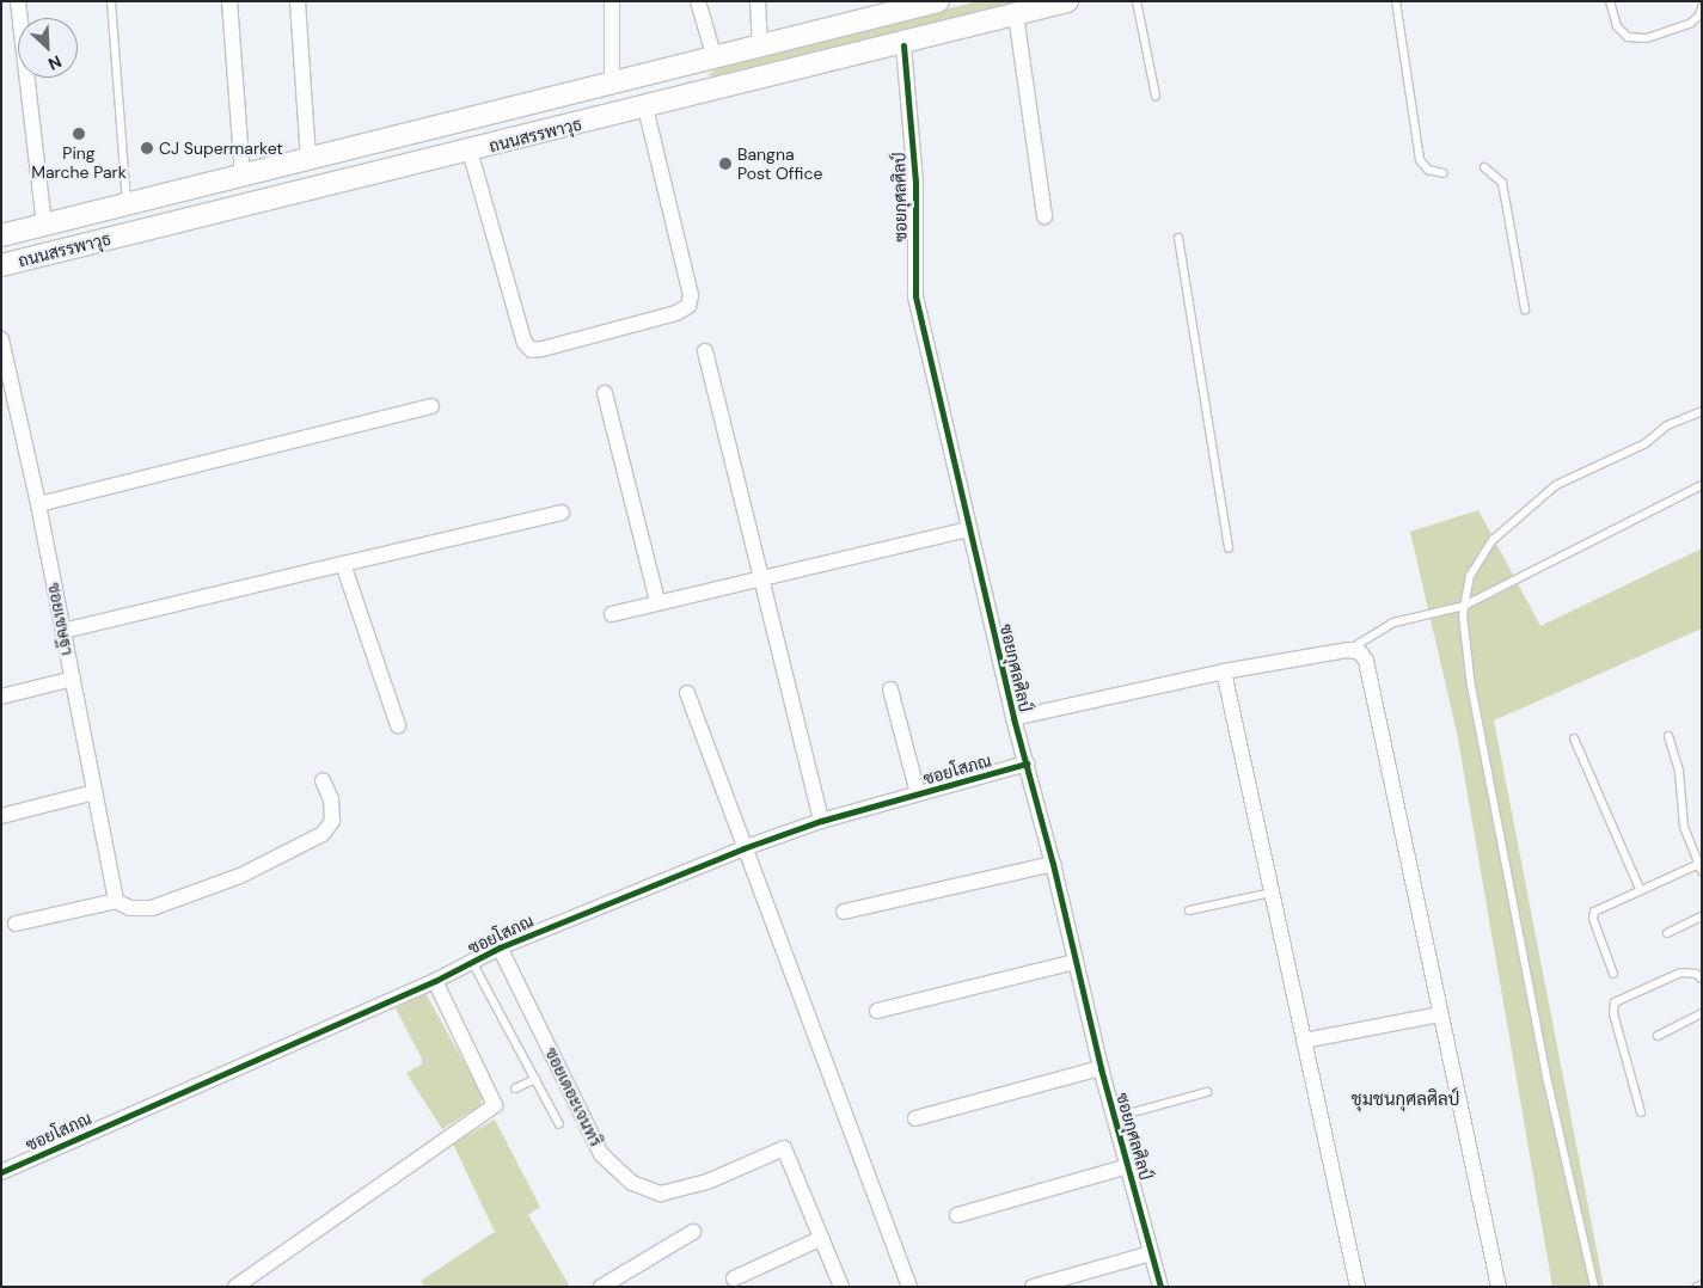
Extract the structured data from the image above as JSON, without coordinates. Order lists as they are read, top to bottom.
{
  "streets": {
    "main road": ["ถนนสรรพาวุธ"],
    "street": [
      "ซอยกุศลศิลป์",
      "ซอยเชษฐา",
      "ซอยโสภณ",
      "ซอยเดอะเจนทริ"
    ]
  },
  "crossings": [
    ["ถนนสรรพาวุธ", "ซอยกุศลศิลป์"],
    ["ซอยกุศลศิลป์", "ซอยโสภณ"],
    ["ซอยโสภณ", "ซอยเดอะเจนทริ"]
  ],
  "districts": ["ชุมชนกุศลศิลป์"],
  "places": ["Ping Marche Park", "CJ Supermarket", "Bangna Post Office"],
  "north": "bottom right"
}
